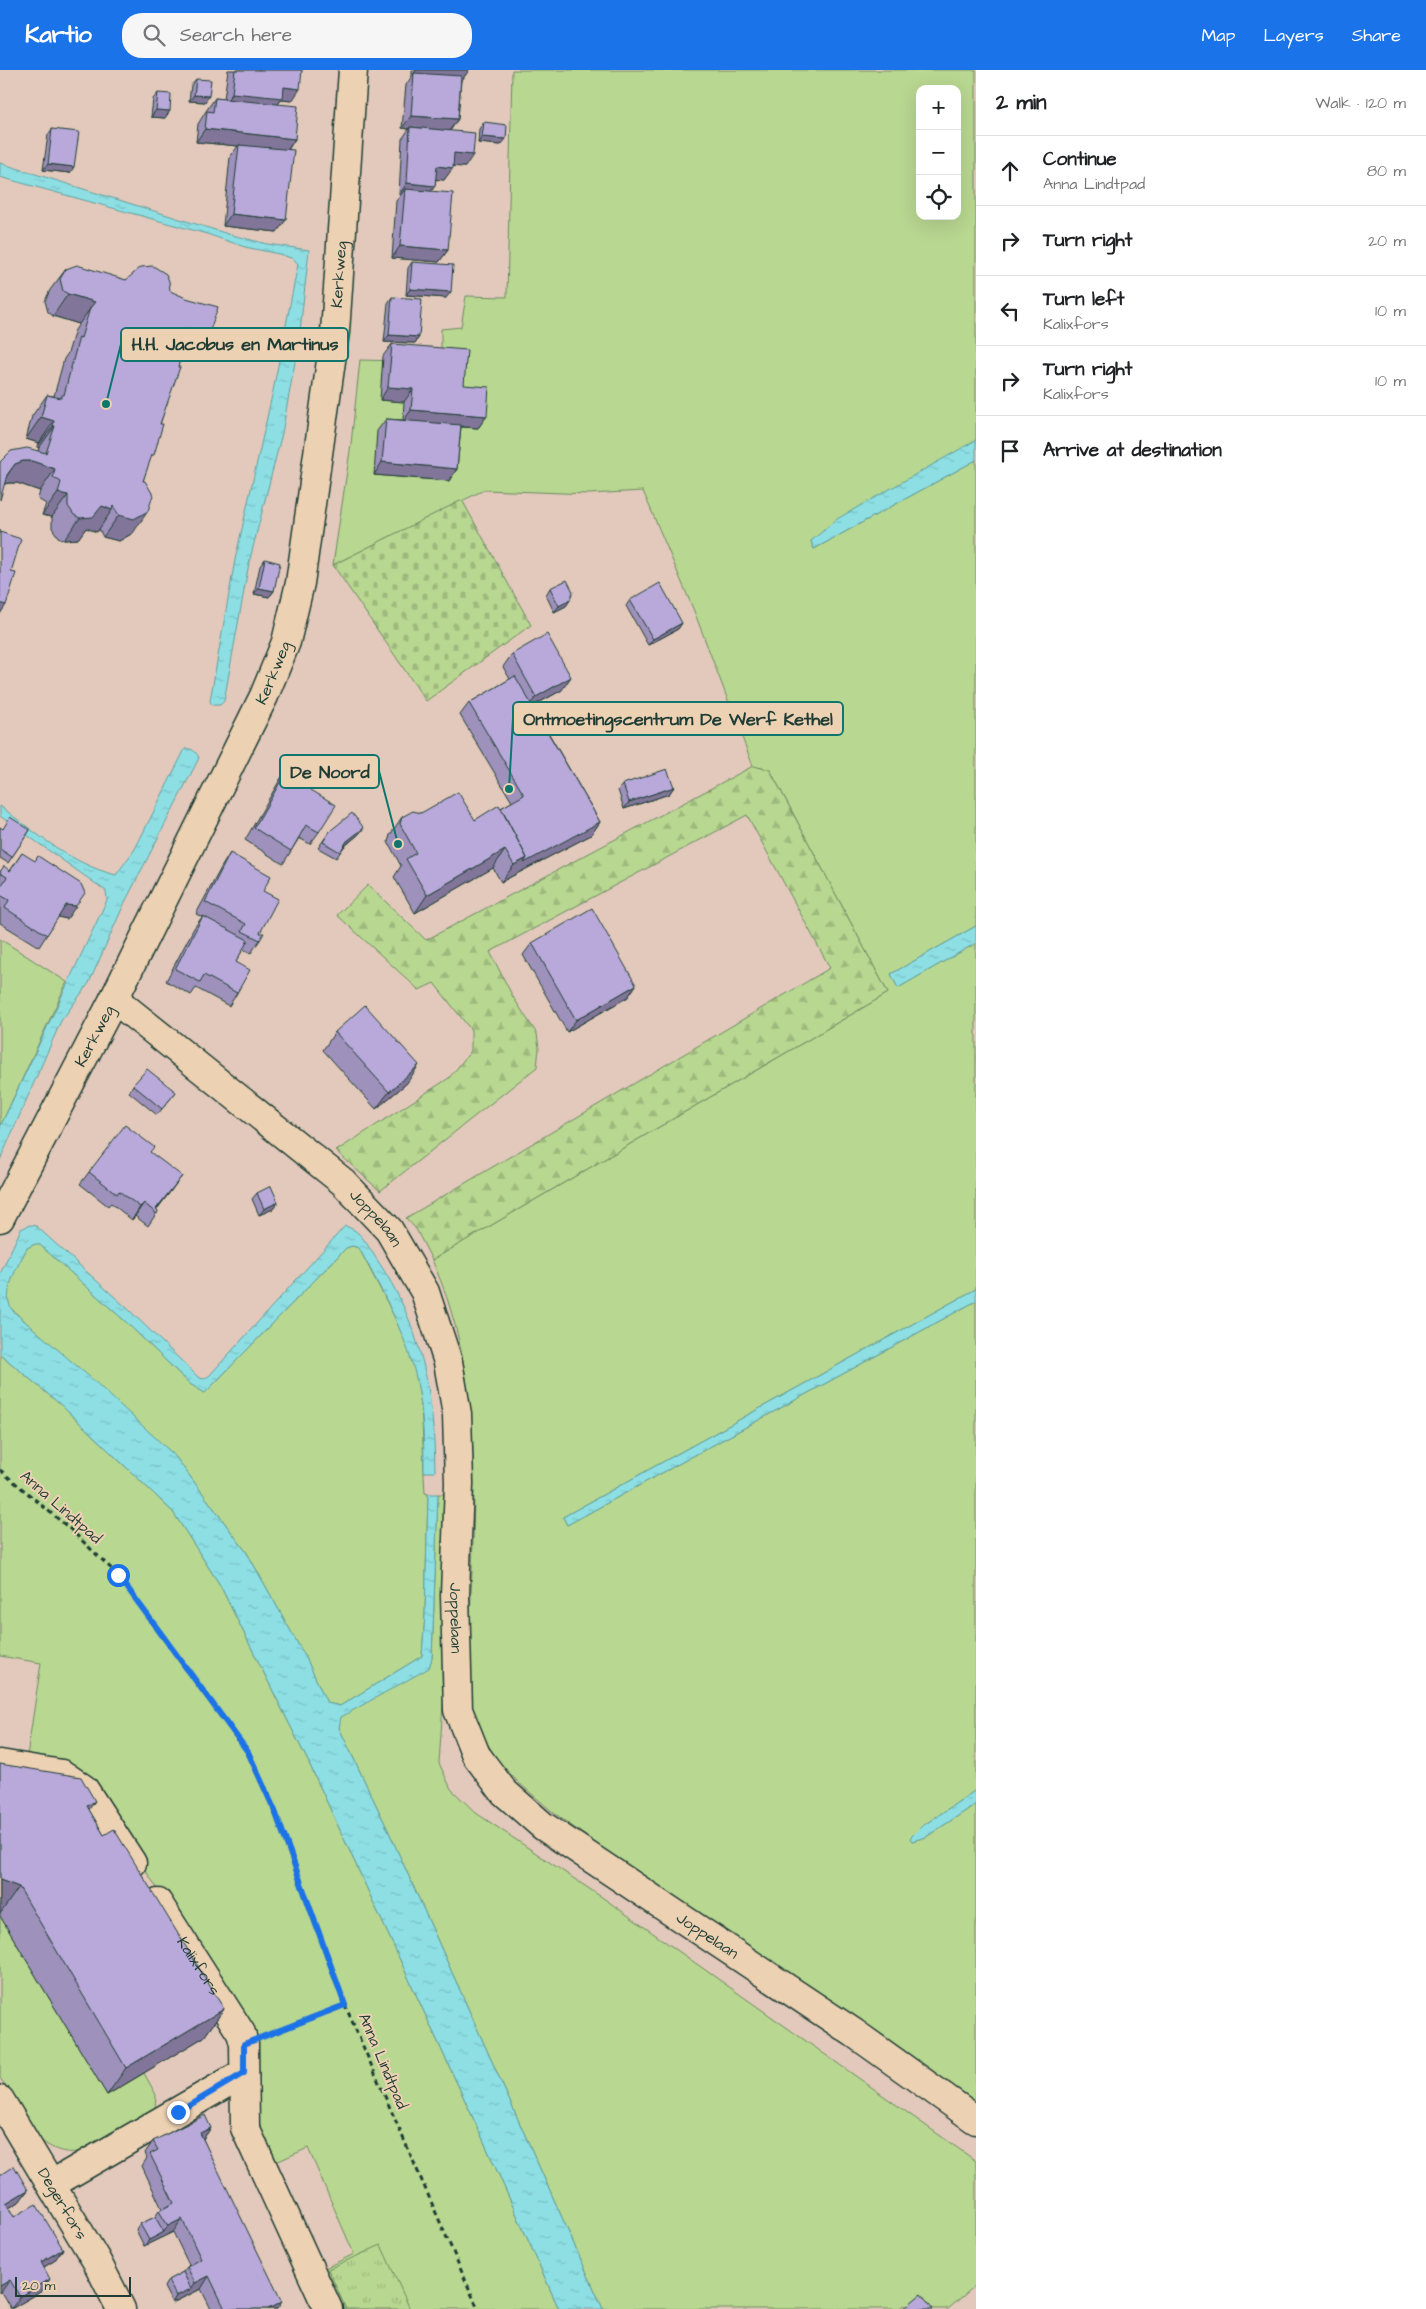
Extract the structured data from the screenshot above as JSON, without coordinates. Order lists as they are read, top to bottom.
{
  "streets": {
    "street": [
      "Kerkweg",
      "Joppelaan",
      "Kalixfors",
      "Degerfors"
    ],
    "path": ["Anna Lindtpad"]
  },
  "crossings": [
    ["Kerkweg", "Joppelaan"]
  ],
  "places": ["H.H. Jacobus en Martinus", "Ontmoetingscentrum De Werf Kethel", "De Noord"],
  "scale_bar": "20 m",
  "page": {
    "header": "Kartio",
    "search": "Search here",
    "nav": ["Map", "Layers", "Share"],
    "heading": ["2 min", "Walk · 120 m"],
    "map_buttons": ["+", "−"],
    "list": [
      ["Continue", "Anna Lindtpad", "80 m"],
      ["Turn right", "20 m"],
      ["Turn left", "Kalixfors", "10 m"],
      ["Turn right", "Kalixfors", "10 m"],
      "Arrive at destination"
    ],
    "scale": "20 m"
  }
}
